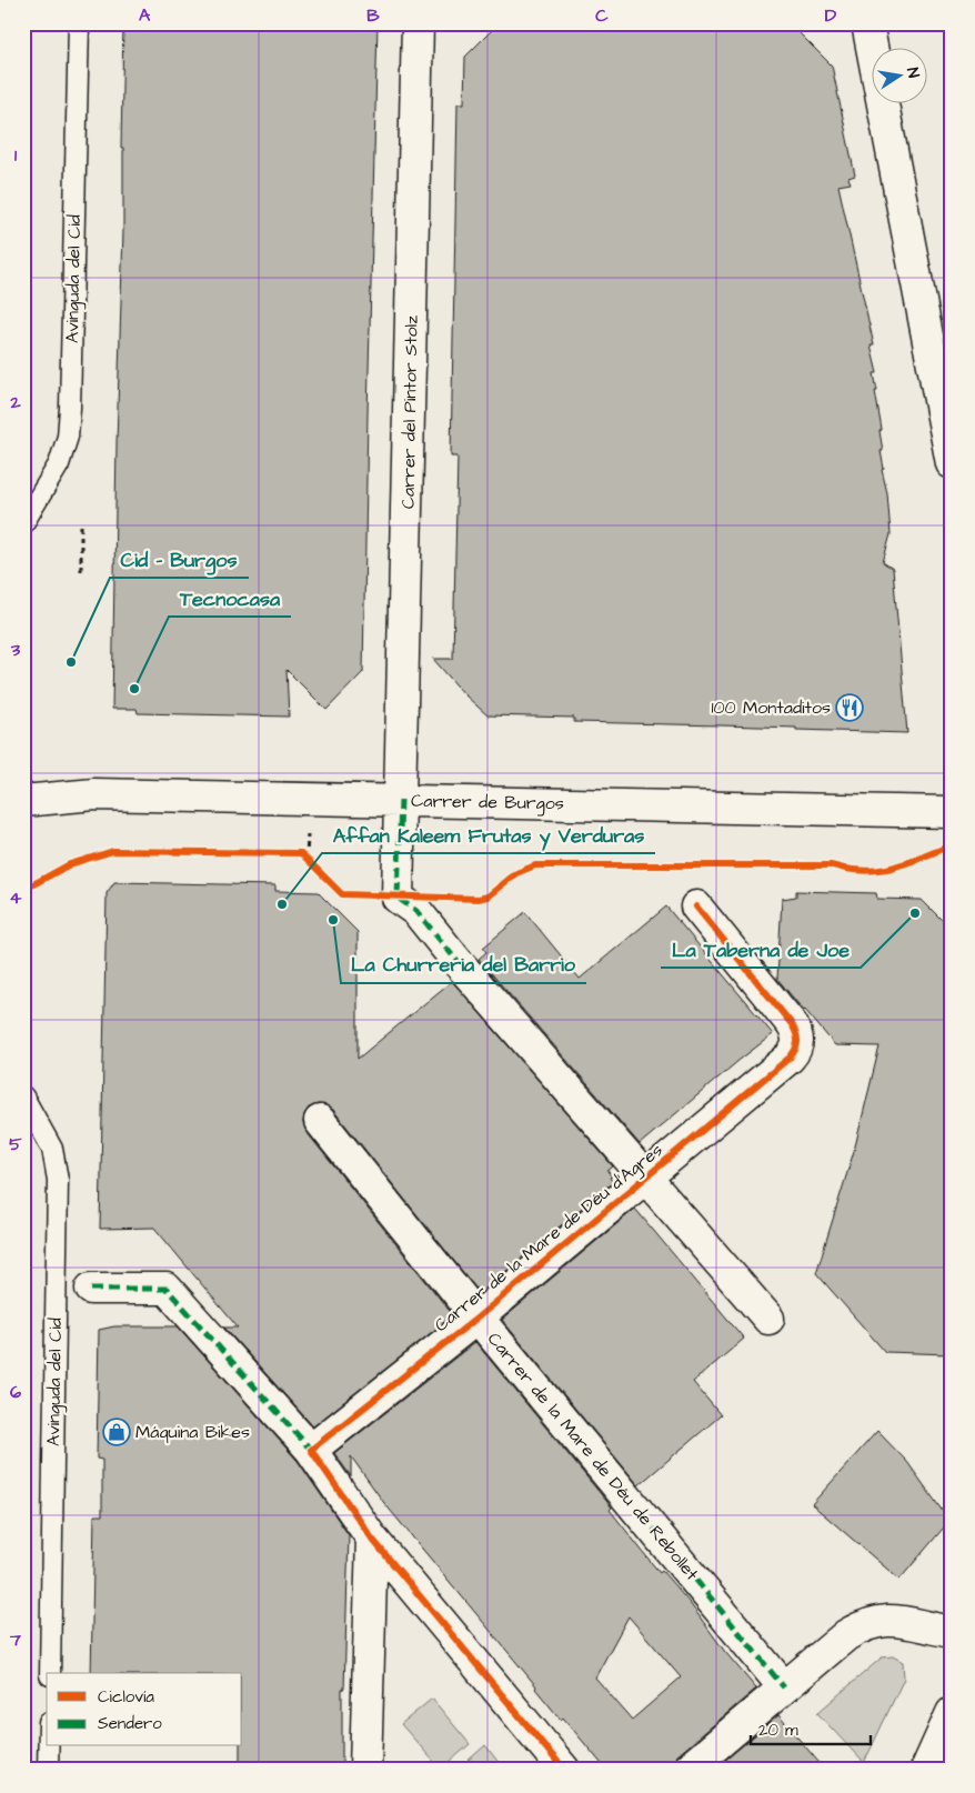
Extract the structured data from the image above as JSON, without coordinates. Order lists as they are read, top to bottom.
{
  "streets": {
    "street": [
      "Carrer del Pintor Stolz",
      "Carrer de Burgos",
      "Carrer de la Mare de Déu d'Agres",
      "Carrer de la Mare de Déu de Rebollet"
    ],
    "lane": ["Avinguda del Cid"]
  },
  "crossings": [
    ["Carrer del Pintor Stolz", "Carrer de Burgos"],
    ["Carrer del Pintor Stolz", "Carrer de la Mare de Déu d'Agres"],
    ["Carrer de la Mare de Déu d'Agres", "Carrer de la Mare de Déu de Rebollet"]
  ],
  "places": {
    "other": [
      "Cid - Burgos",
      "Tecnocasa",
      "Affan Kaleem Frutas y Verduras",
      "La Taberna de Joe",
      "La Churreria del Barrio"
    ],
    "restaurant": ["100 Montaditos"],
    "shop": ["Máquina Bikes"]
  },
  "legend": ["Ciclovía", "Sendero"],
  "scale_bar": "20 m",
  "north": "right",
  "grid": {
    "columns": [
      "A",
      "B",
      "C",
      "D"
    ],
    "rows": [
      "1",
      "2",
      "3",
      "4",
      "5",
      "6",
      "7"
    ]
  }
}
